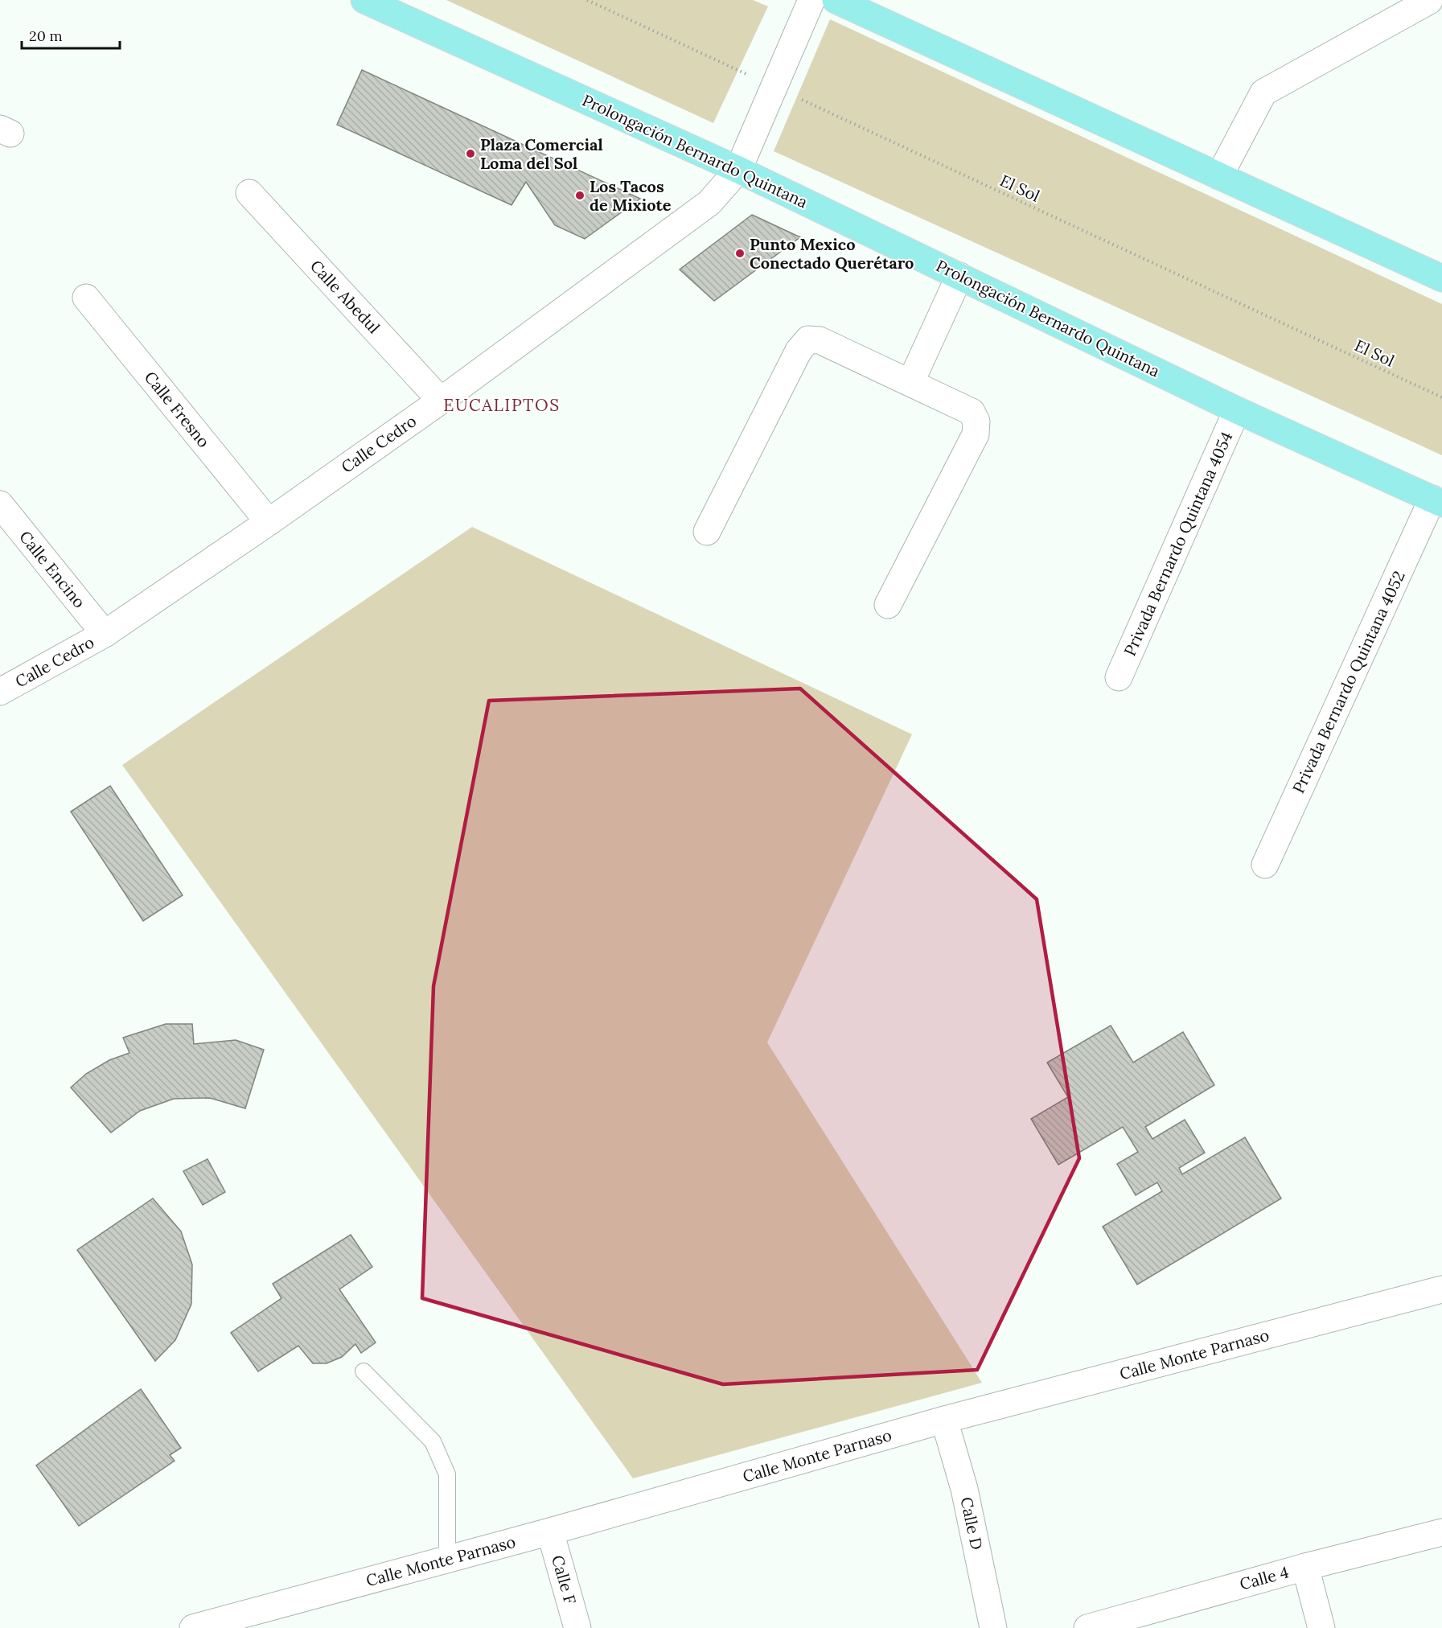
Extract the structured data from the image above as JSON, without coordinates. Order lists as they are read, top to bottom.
{
  "streets": {
    "main road": ["Prolongación Bernardo Quintana"],
    "street": [
      "Calle Abedul",
      "Calle Fresno",
      "Calle Cedro",
      "Privada Bernardo Quintana 4054",
      "Calle Encino",
      "Privada Bernardo Quintana 4052",
      "Calle Monte Parnaso",
      "Calle D",
      "Calle 4",
      "Calle F"
    ],
    "path": ["El Sol"]
  },
  "crossings": [
    ["Prolongación Bernardo Quintana", "Calle Cedro"],
    ["Prolongación Bernardo Quintana", "Privada Bernardo Quintana 4054"],
    ["Prolongación Bernardo Quintana", "Privada Bernardo Quintana 4052"],
    ["El Sol", "Calle Cedro"],
    ["Calle Abedul", "Calle Cedro"],
    ["Calle Fresno", "Calle Cedro"],
    ["Calle Cedro", "Calle Encino"],
    ["Calle Monte Parnaso", "Calle D"],
    ["Calle Monte Parnaso", "Calle F"]
  ],
  "districts": ["EUCALIPTOS"],
  "places": ["Plaza Comercial Loma del Sol", "Los Tacos de Mixiote", "Punto Mexico Conectado Querétaro"],
  "scale_bar": "20 m"
}
